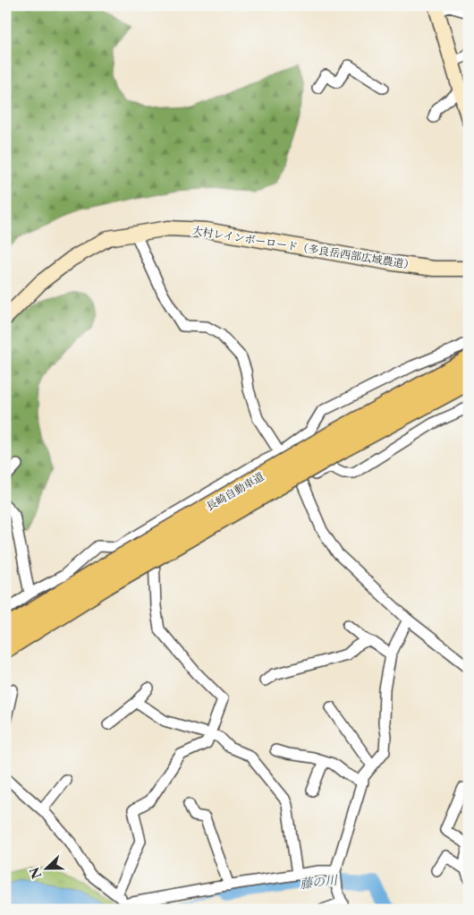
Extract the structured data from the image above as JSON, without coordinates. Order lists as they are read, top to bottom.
{
  "streets": {
    "highway": ["長崎自動車道"],
    "street": ["大村レインボーロード（多良岳西部広域農道）"]
  },
  "water": ["藤の川"],
  "north": "left"
}
